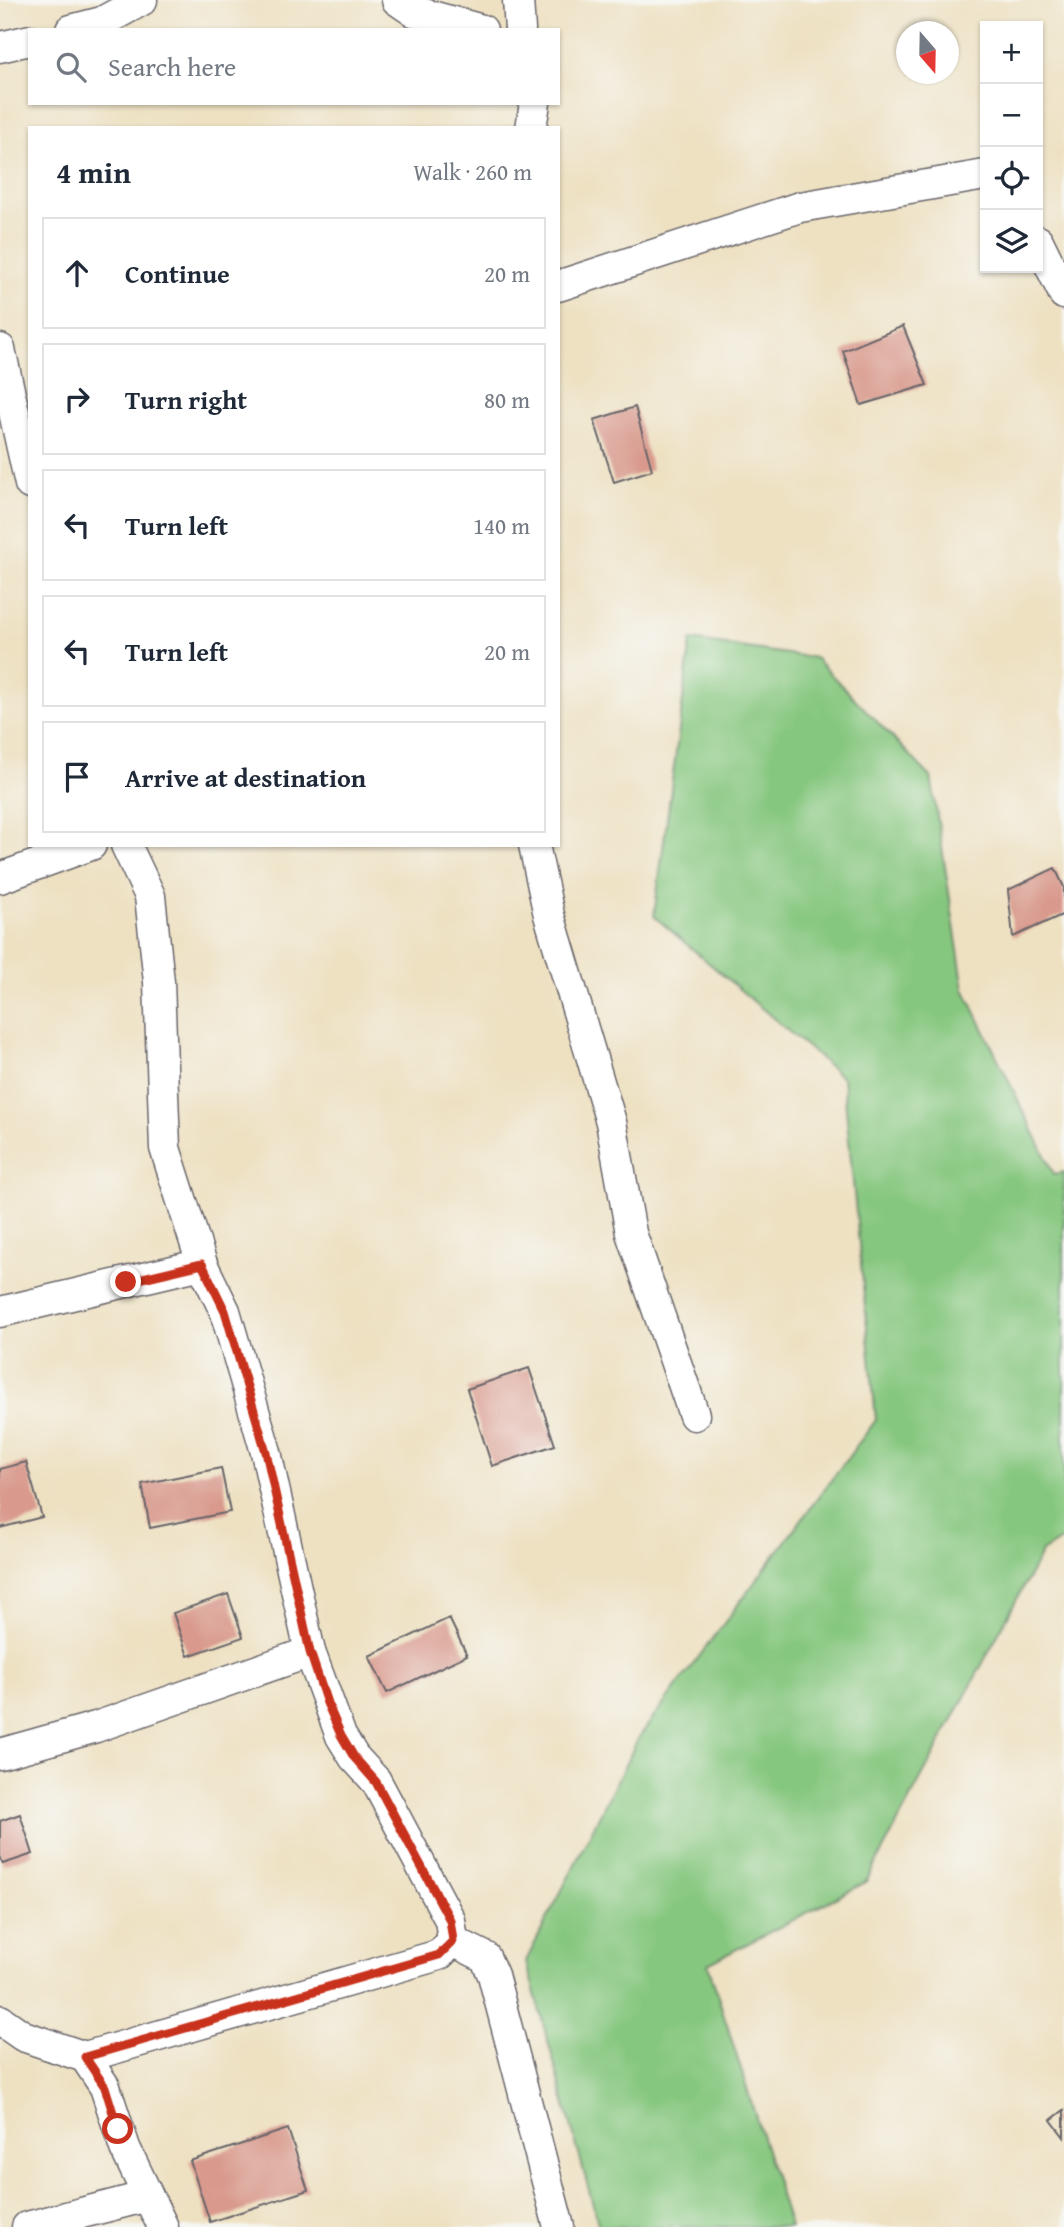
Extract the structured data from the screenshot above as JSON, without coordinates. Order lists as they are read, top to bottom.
{
  "north": "bottom",
  "page": {
    "map_buttons": ["+", "−"],
    "search": "Search here",
    "heading": ["4 min", "Walk · 260 m"],
    "list": [
      ["Continue", "20 m"],
      ["Turn right", "80 m"],
      ["Turn left", "140 m"],
      ["Turn left", "20 m"],
      "Arrive at destination"
    ]
  }
}
